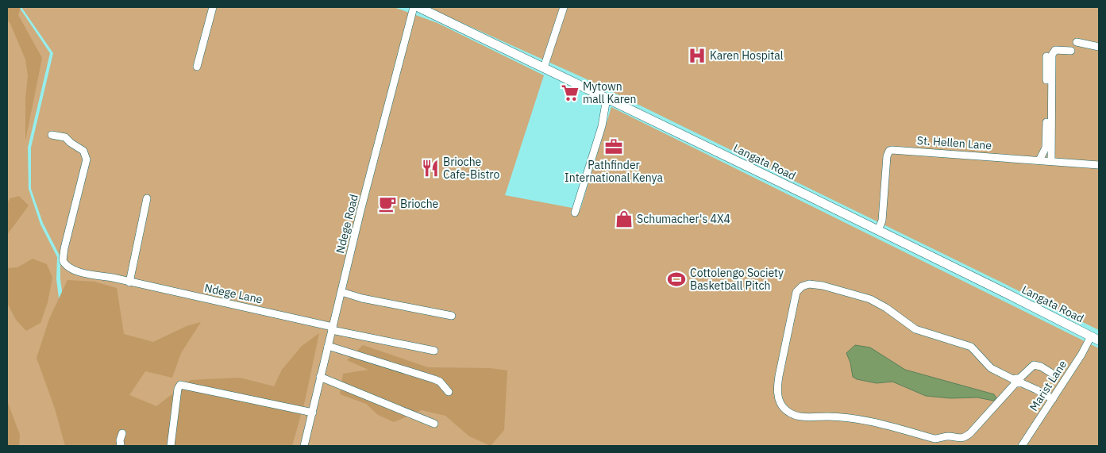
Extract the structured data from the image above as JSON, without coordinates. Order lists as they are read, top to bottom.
{
  "streets": {
    "main road": ["Langata Road"],
    "street": [
      "St. Hellen Lane",
      "Ndege Road",
      "Ndege Lane",
      "Marist Lane"
    ]
  },
  "crossings": [
    ["St. Hellen Lane", "Langata Road"],
    ["Langata Road", "Marist Lane"],
    ["Ndege Road", "Ndege Lane"]
  ],
  "places": {
    "hospital": ["Karen Hospital"],
    "supermarket": ["Mytown mall Karen"],
    "office": ["Pathfinder International Kenya"],
    "restaurant": ["Brioche Cafe-Bistro"],
    "cafe": ["Brioche"],
    "shop": ["Schumacher's 4X4"],
    "sports": ["Cottolengo Society Basketball Pitch"]
  }
}
